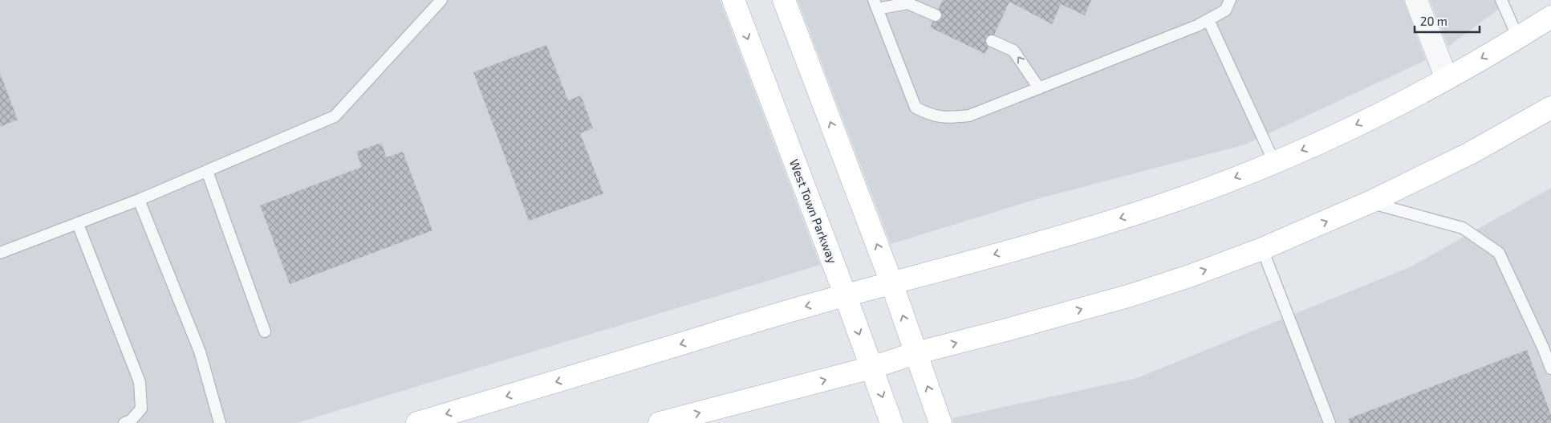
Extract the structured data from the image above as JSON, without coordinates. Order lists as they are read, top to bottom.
{
  "streets": {
    "main road": ["West Town Parkway"]
  },
  "scale_bar": "20 m"
}
